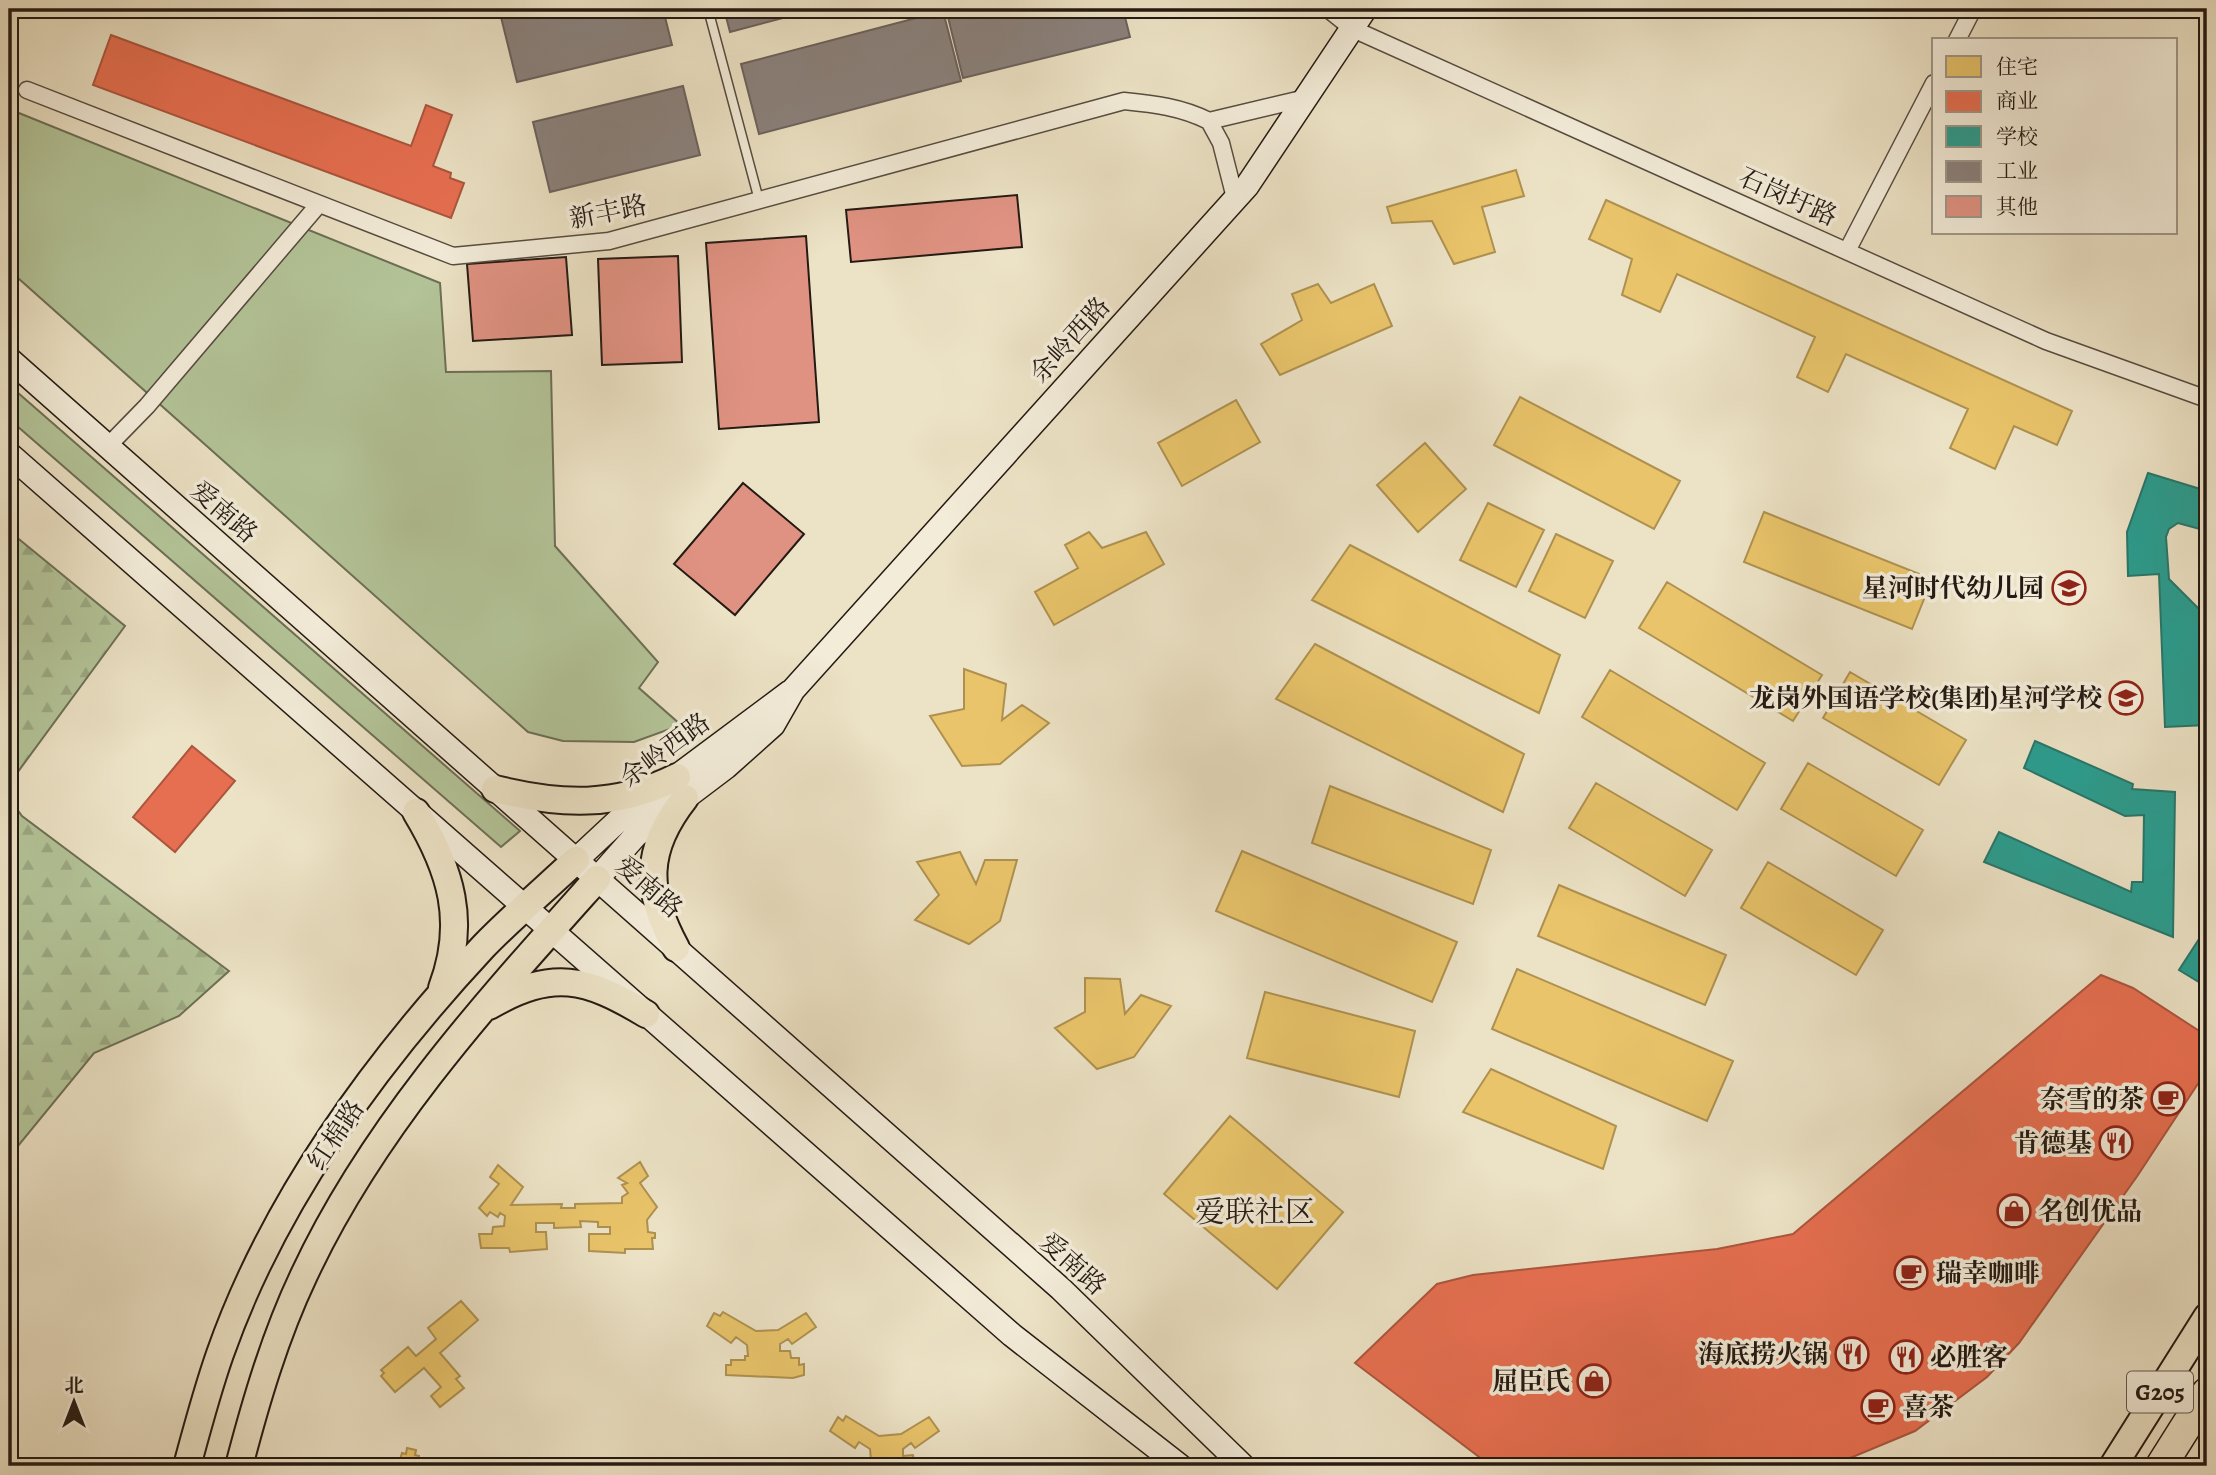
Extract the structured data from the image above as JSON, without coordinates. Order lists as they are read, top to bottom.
{
  "streets": {
    "main road": [
      "余岭西路",
      "爱南路",
      "红棉路",
      "G205"
    ],
    "street": ["石岗圩路", "新丰路"]
  },
  "crossings": [
    ["石岗圩路", "余岭西路"],
    ["余岭西路", "爱南路"],
    ["余岭西路", "红棉路"],
    ["爱南路", "红棉路"]
  ],
  "districts": ["爱联社区"],
  "places": {
    "school or university": ["星河时代幼儿园", "龙岗外国语学校(集团)星河学校"],
    "cafe": ["奈雪的茶", "瑞幸咖啡", "喜茶"],
    "restaurant": ["肯德基", "海底捞火锅", "必胜客"],
    "shop": ["名创优品", "屈臣氏"]
  },
  "legend": [
    "住宅",
    "商业",
    "学校",
    "工业",
    "其他"
  ],
  "north": "top"
}
